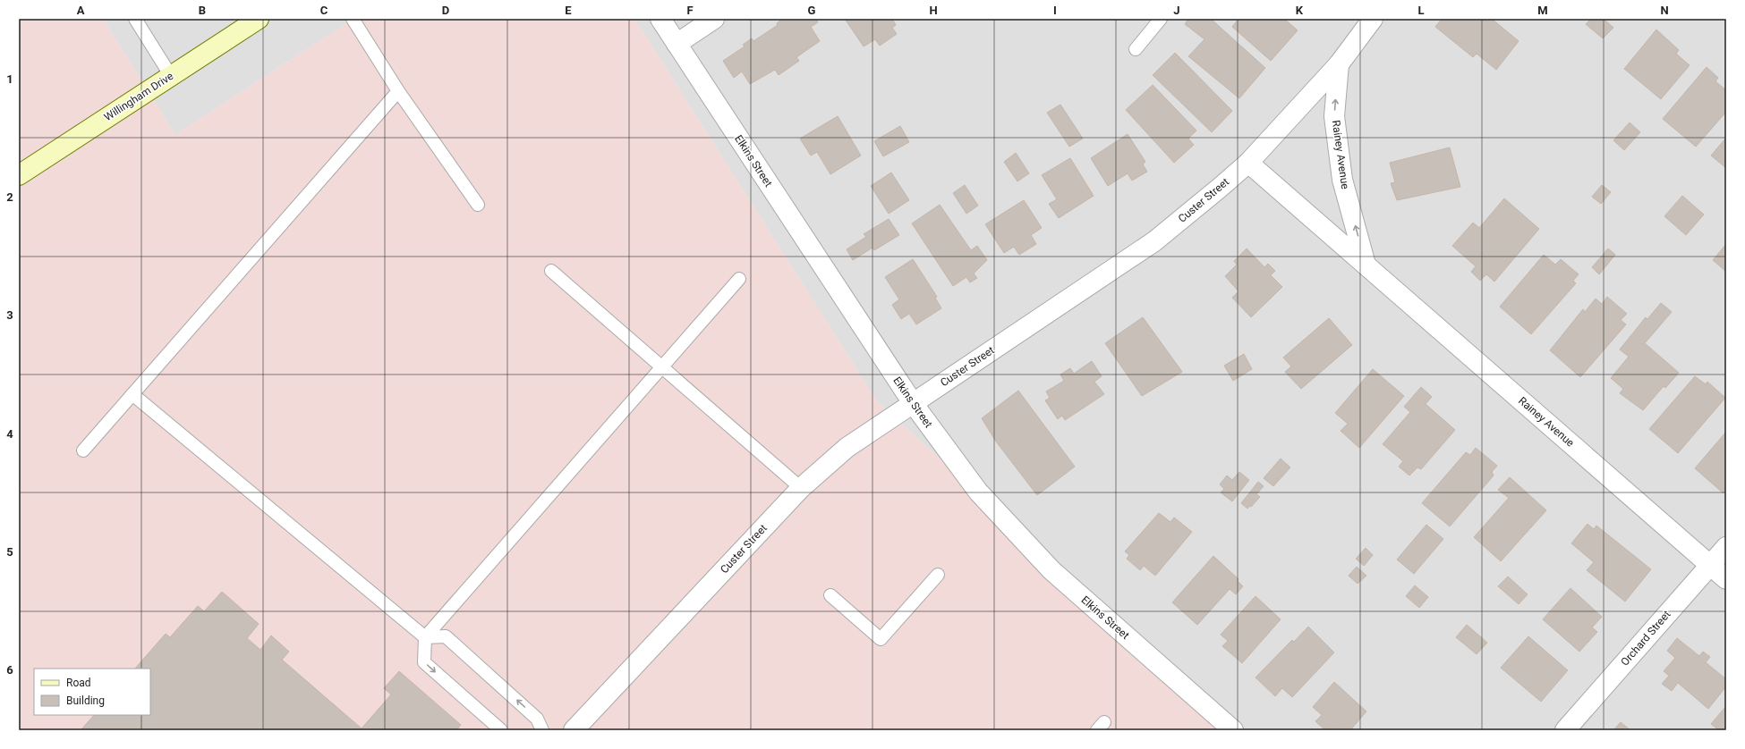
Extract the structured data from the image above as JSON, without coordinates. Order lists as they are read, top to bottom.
{
  "streets": {
    "street": [
      "Willingham Drive",
      "Rainey Avenue",
      "Elkins Street",
      "Custer Street",
      "Orchard Street"
    ]
  },
  "crossings": [
    ["Rainey Avenue", "Custer Street"],
    ["Rainey Avenue", "Orchard Street"],
    ["Elkins Street", "Custer Street"]
  ],
  "legend": ["Road", "Building"],
  "grid": {
    "columns": [
      "A",
      "B",
      "C",
      "D",
      "E",
      "F",
      "G",
      "H",
      "I",
      "J",
      "K",
      "L",
      "M",
      "N"
    ],
    "rows": [
      "1",
      "2",
      "3",
      "4",
      "5",
      "6"
    ]
  }
}
